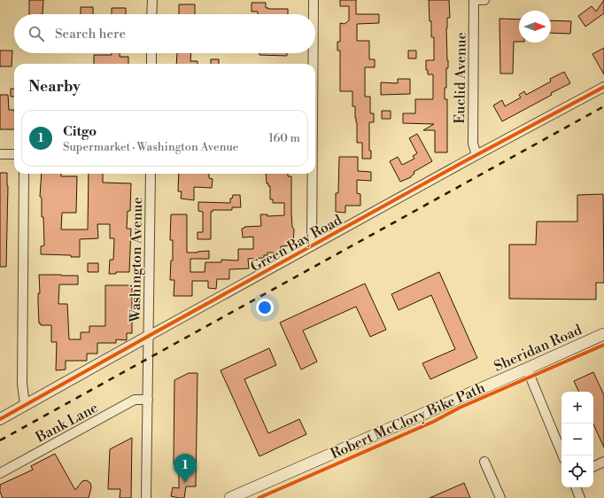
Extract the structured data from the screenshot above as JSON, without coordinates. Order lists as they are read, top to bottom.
{
  "streets": {
    "main road": ["Sheridan Road"],
    "street": [
      "Euclid Avenue",
      "Green Bay Road",
      "Washington Avenue",
      "Bank Lane"
    ],
    "cycle path": ["Robert McClory Bike Path"]
  },
  "crossings": [
    ["Euclid Avenue", "Green Bay Road"],
    ["Green Bay Road", "Washington Avenue"],
    ["Washington Avenue", "Bank Lane"]
  ],
  "north": "right",
  "page": {
    "search": "Search here",
    "heading": "Nearby",
    "list": [
      {
        "mark": "1",
        "name": "Citgo",
        "note": "Supermarket · Washington Avenue",
        "value": "160 m"
      }
    ],
    "map_buttons": ["+", "−"],
    "pins": "1"
  }
}
